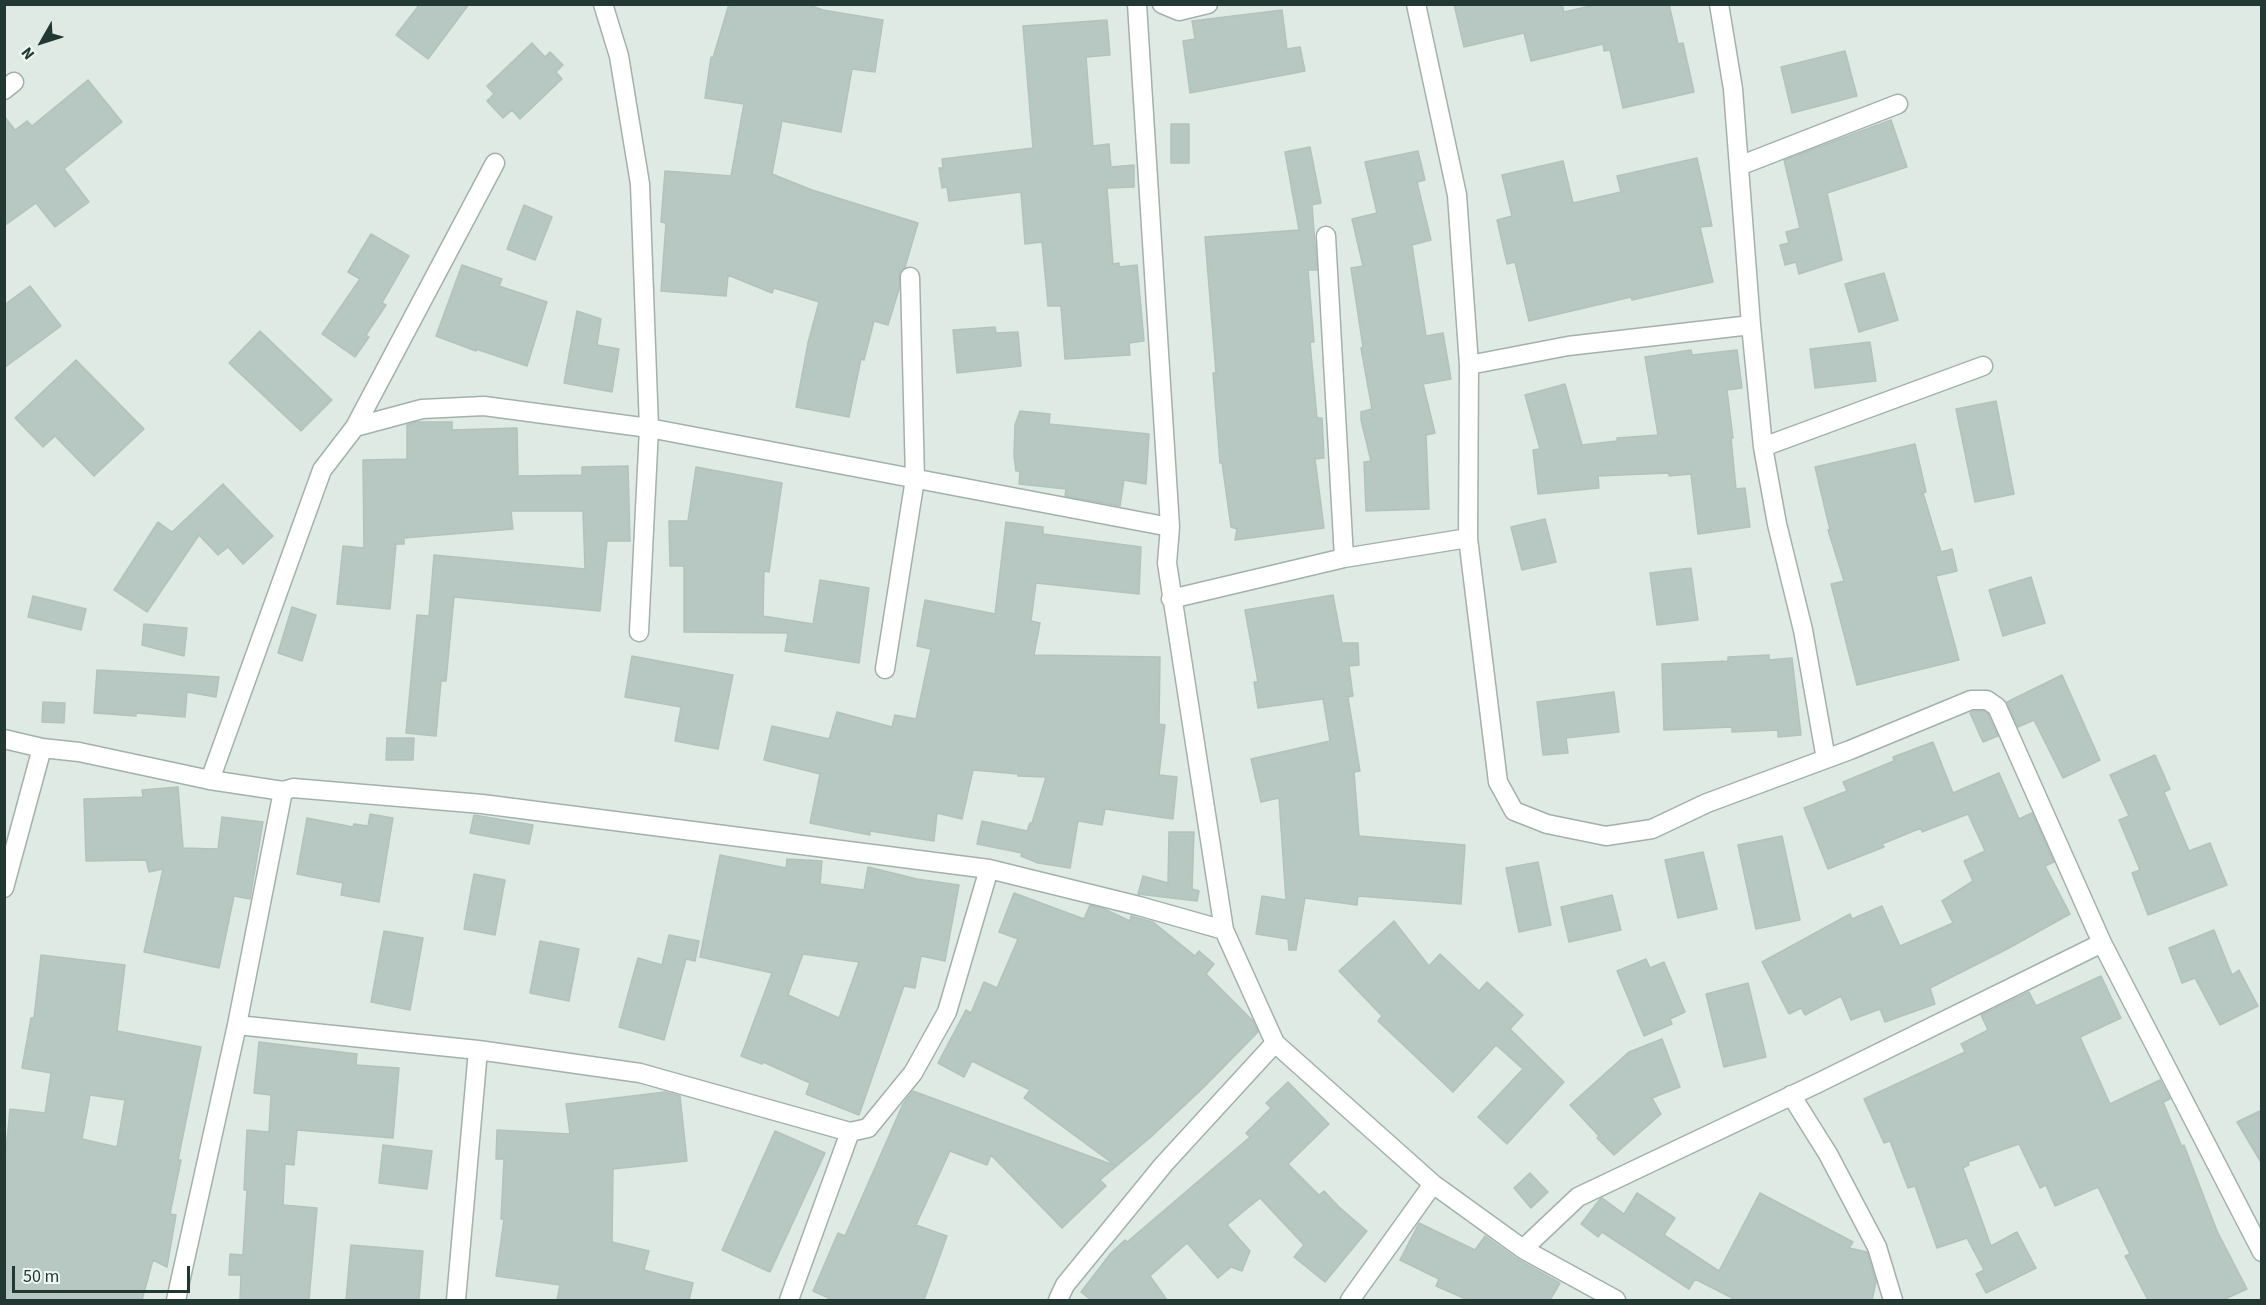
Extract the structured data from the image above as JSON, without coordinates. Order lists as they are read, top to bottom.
{
  "scale_bar": "50 m",
  "north": "bottom left"
}
